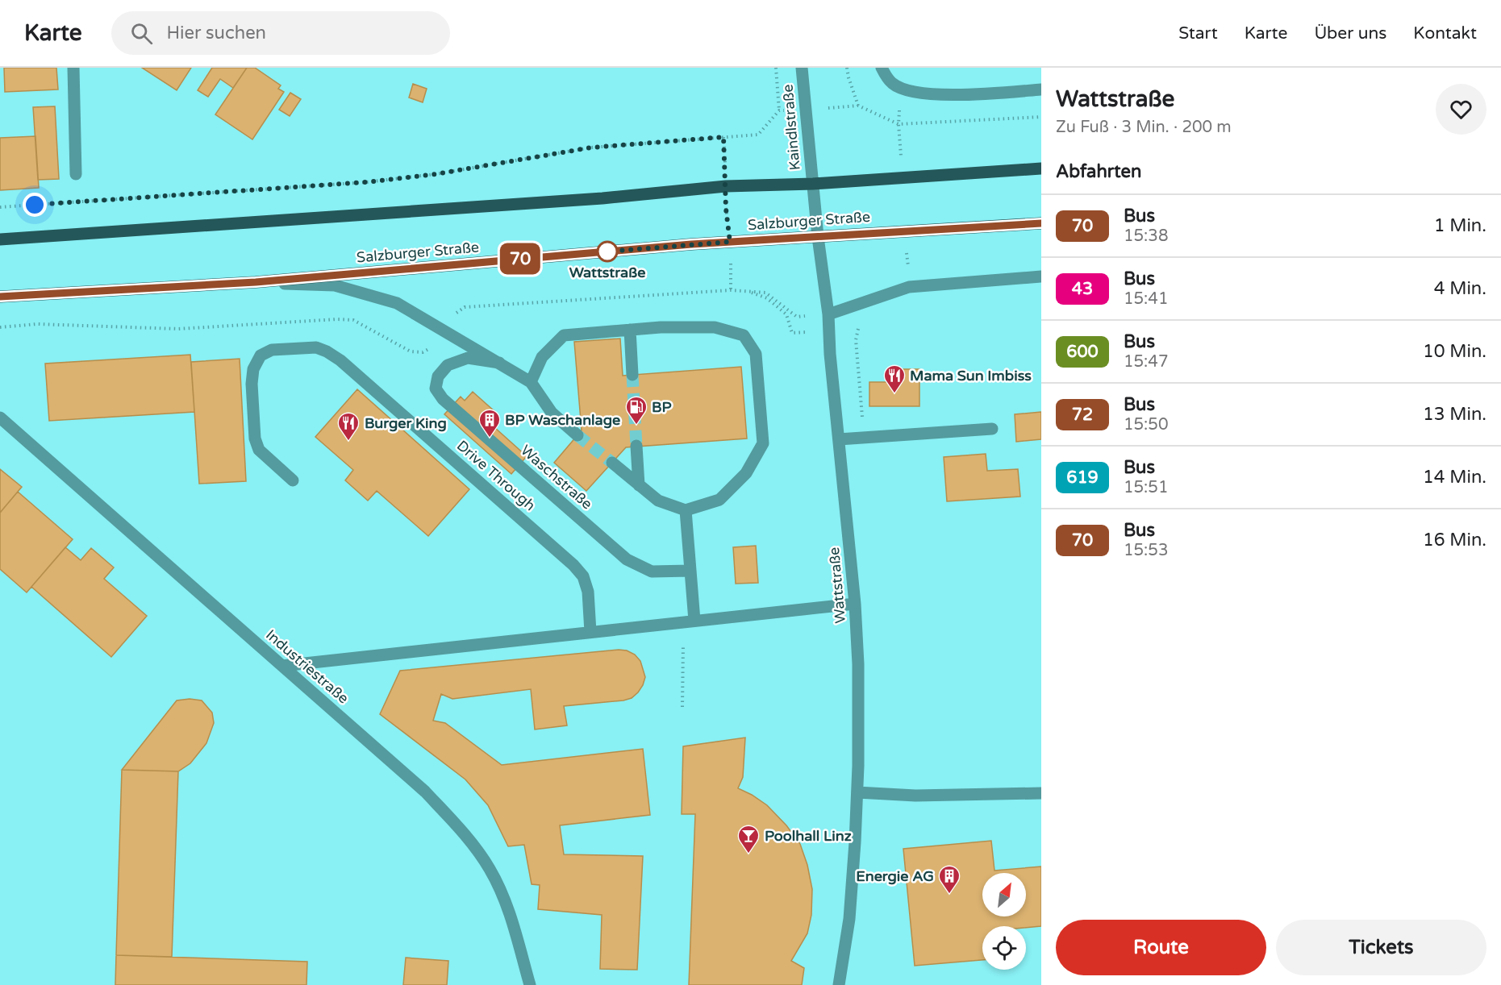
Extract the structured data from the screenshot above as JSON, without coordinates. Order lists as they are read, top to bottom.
{
  "streets": {
    "main road": ["Salzburger Straße"],
    "street": [
      "Kaindlstraße",
      "Drive Through",
      "Waschstraße",
      "Wattstraße",
      "Industriestraße"
    ]
  },
  "crossings": [
    ["Kaindlstraße", "Wattstraße"],
    ["Salzburger Straße", "Wattstraße"]
  ],
  "places": {
    "other": ["Wattstraße"],
    "restaurant": ["Mama Sun Imbiss", "Burger King"],
    "fuel station": ["BP"],
    "building": ["BP Waschanlage", "Energie AG"],
    "bar": ["Poolhall Linz"]
  },
  "lines": ["bus line 70"],
  "north": "top right",
  "page": {
    "header": "Karte",
    "search": "Hier suchen",
    "nav": [
      "Start",
      "Karte",
      "Über uns",
      "Kontakt"
    ],
    "on_map": "70",
    "heading": [
      ["Wattstraße", "Zu Fuß · 3 Min. · 200 m"],
      "Abfahrten"
    ],
    "list": [
      {
        "mark": "70",
        "name": "Bus",
        "note": "15:38",
        "value": "1 Min."
      },
      {
        "mark": "43",
        "name": "Bus",
        "note": "15:41",
        "value": "4 Min."
      },
      {
        "mark": "600",
        "name": "Bus",
        "note": "15:47",
        "value": "10 Min."
      },
      {
        "mark": "72",
        "name": "Bus",
        "note": "15:50",
        "value": "13 Min."
      },
      {
        "mark": "619",
        "name": "Bus",
        "note": "15:51",
        "value": "14 Min."
      },
      {
        "mark": "70",
        "name": "Bus",
        "note": "15:53",
        "value": "16 Min."
      }
    ],
    "buttons": ["Route", "Tickets"]
  }
}
